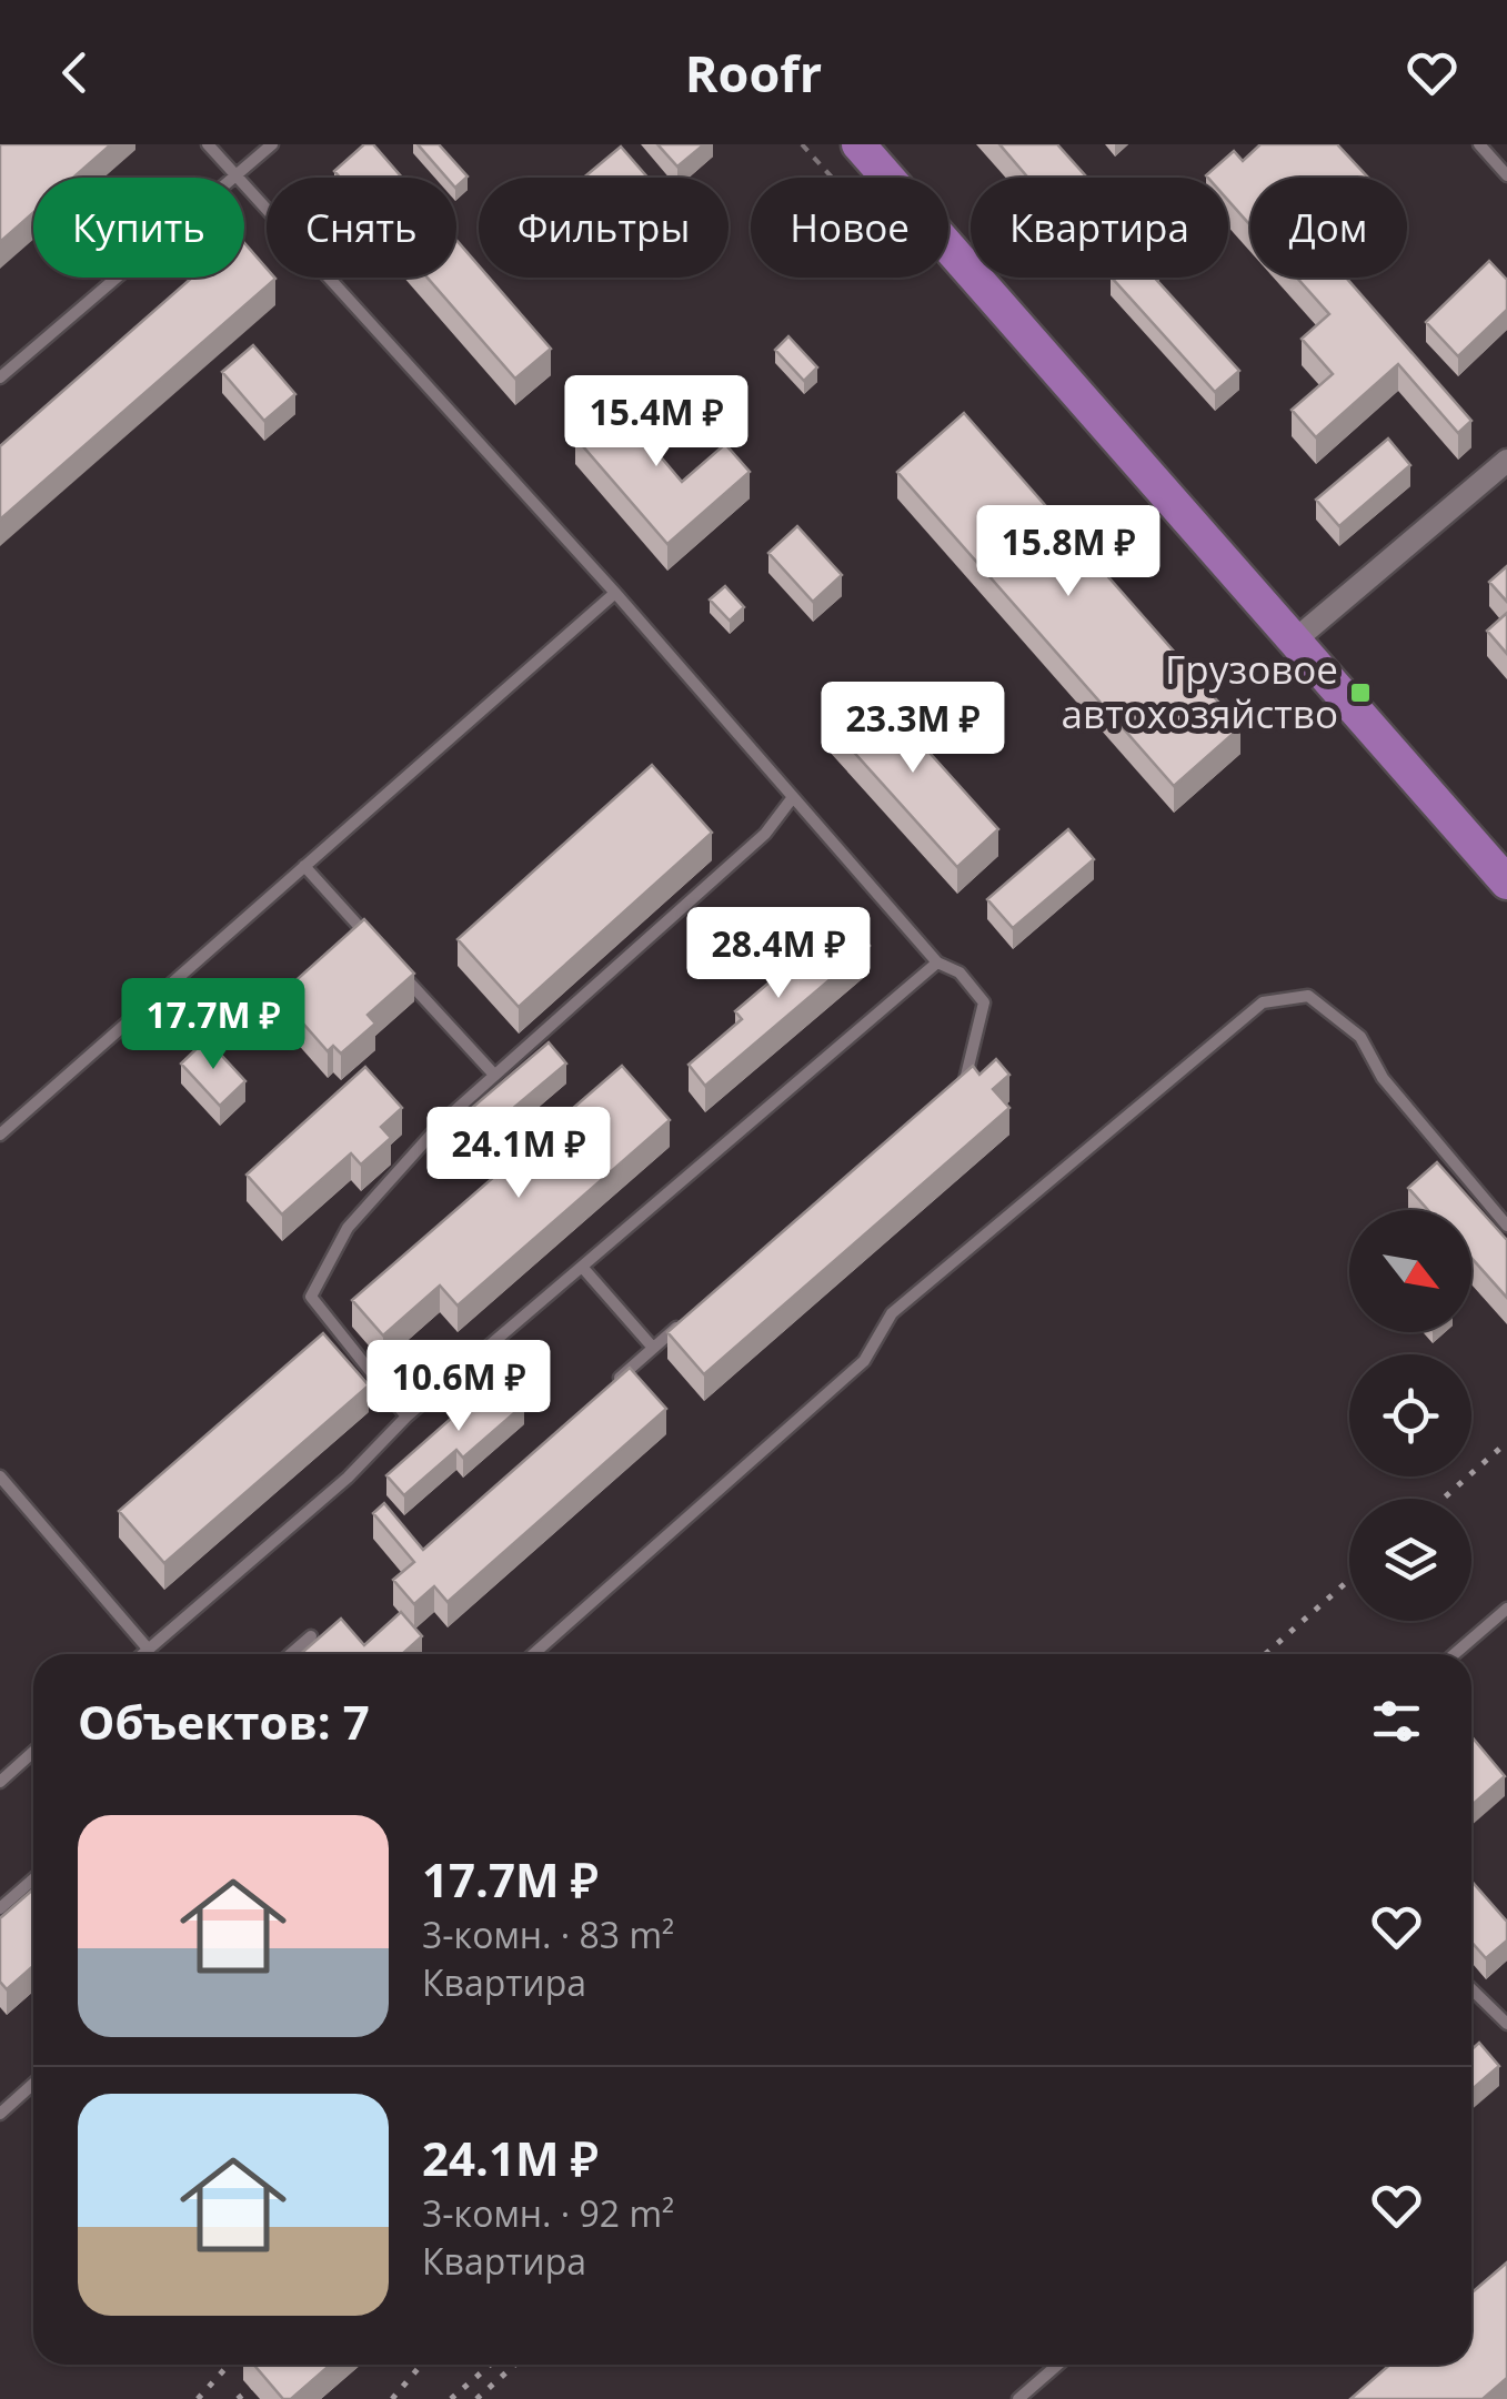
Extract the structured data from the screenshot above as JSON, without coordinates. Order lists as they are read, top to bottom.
{
  "places": {
    "transit": ["Грузовое автохозяйство"]
  },
  "north": "bottom right",
  "page": {
    "header": "Roofr",
    "chip": [
      "Купить",
      "Снять",
      "Фильтры",
      "Новое",
      "Квартира",
      "Дом"
    ],
    "price": [
      "15.4M ₽",
      "15.8M ₽",
      "23.3M ₽",
      "28.4M ₽",
      "17.7M ₽",
      "24.1M ₽",
      "10.6M ₽"
    ],
    "heading": "Объектов: 7",
    "list": [
      {
        "name": "17.7M ₽",
        "note": "3-комн. · 83 m² · Квартира"
      },
      {
        "name": "24.1M ₽",
        "note": "3-комн. · 92 m² · Квартира"
      }
    ]
  }
}
